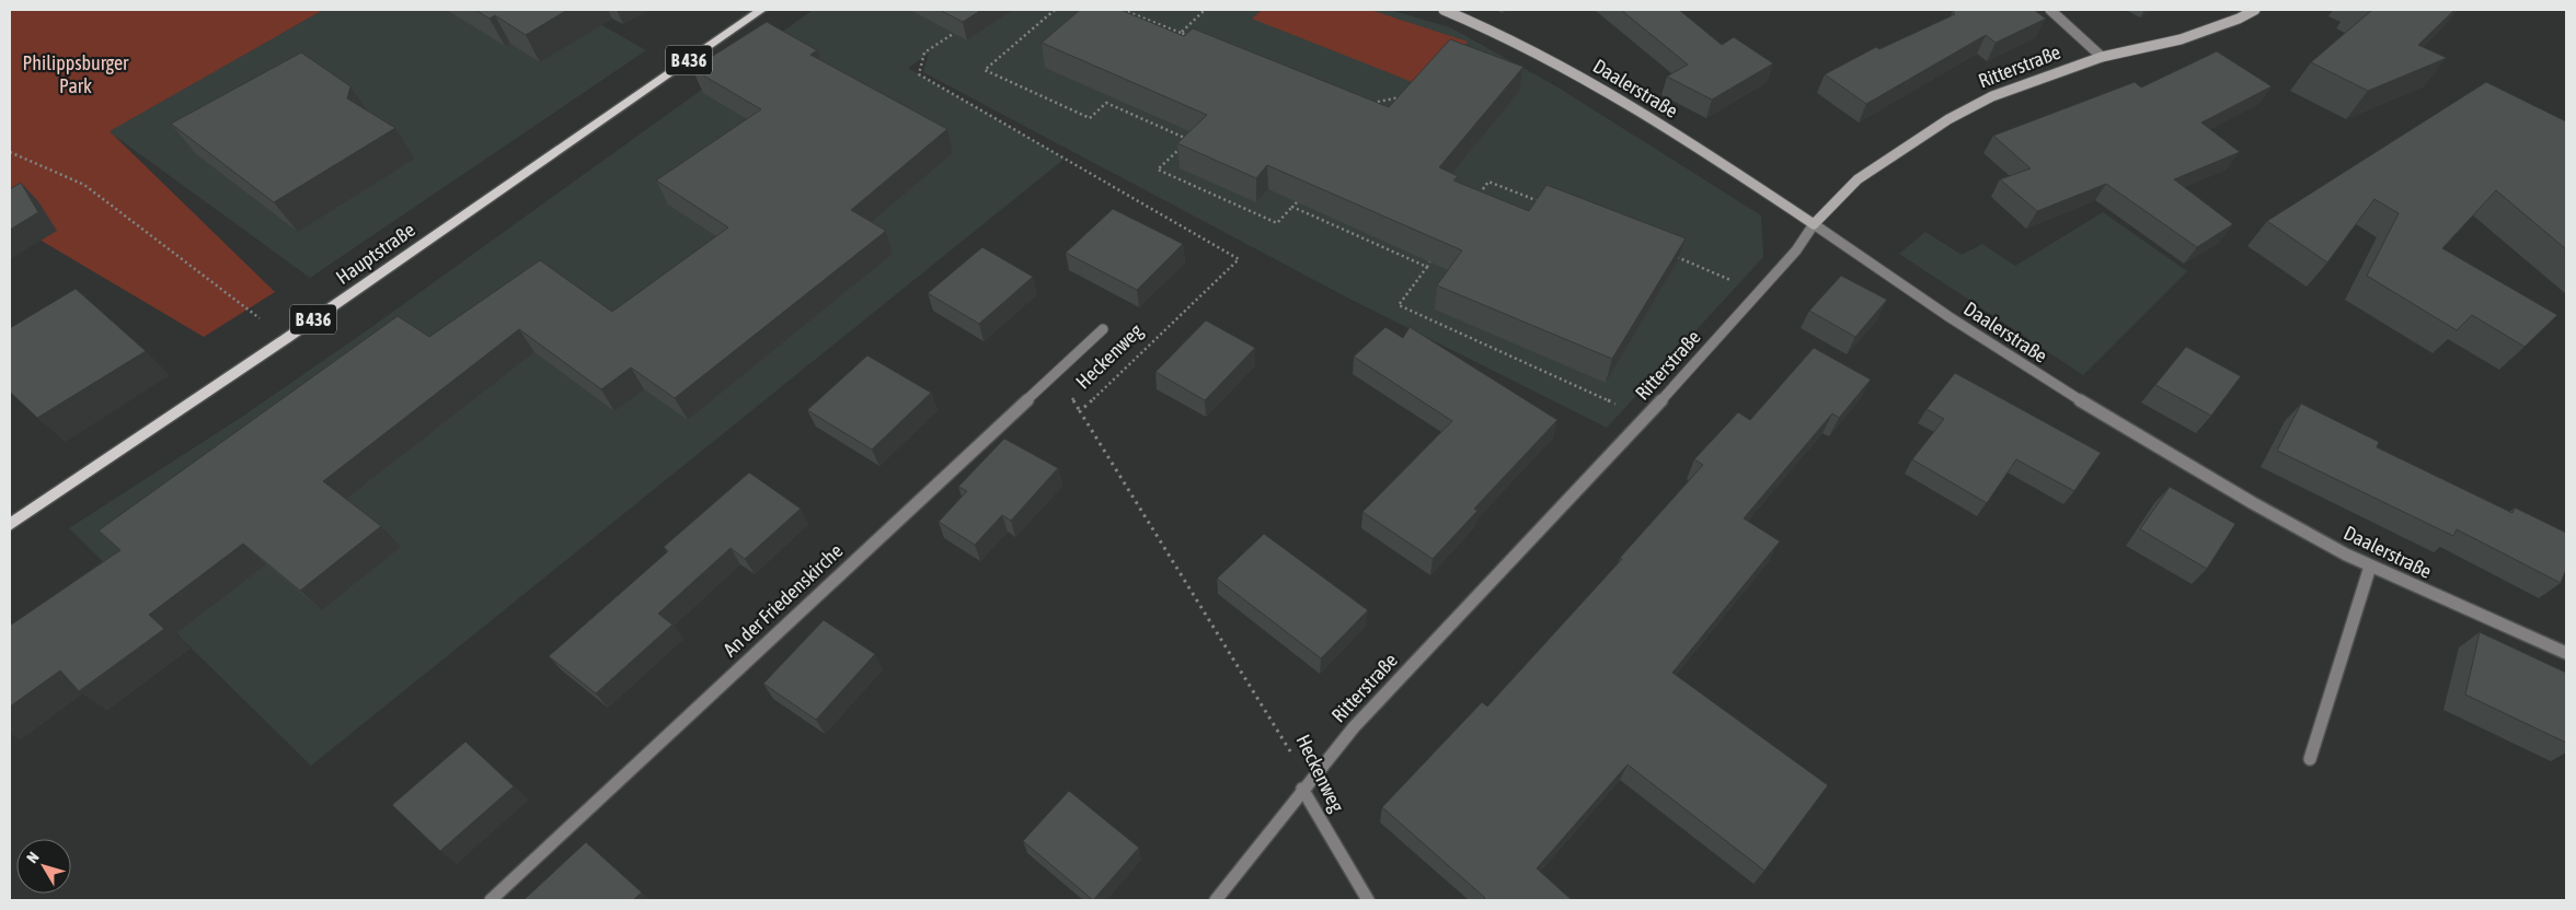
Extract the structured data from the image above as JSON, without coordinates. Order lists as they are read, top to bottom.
{
  "streets": {
    "main road": ["B 436", "Hauptstraße"],
    "street": [
      "Ritterstraße",
      "Daalerstraße",
      "Heckenweg",
      "An der Friedenskirche"
    ]
  },
  "crossings": [
    ["Ritterstraße", "Daalerstraße"],
    ["Ritterstraße", "Heckenweg"]
  ],
  "parks": ["Philippsburger Park"],
  "north": "top left"
}
